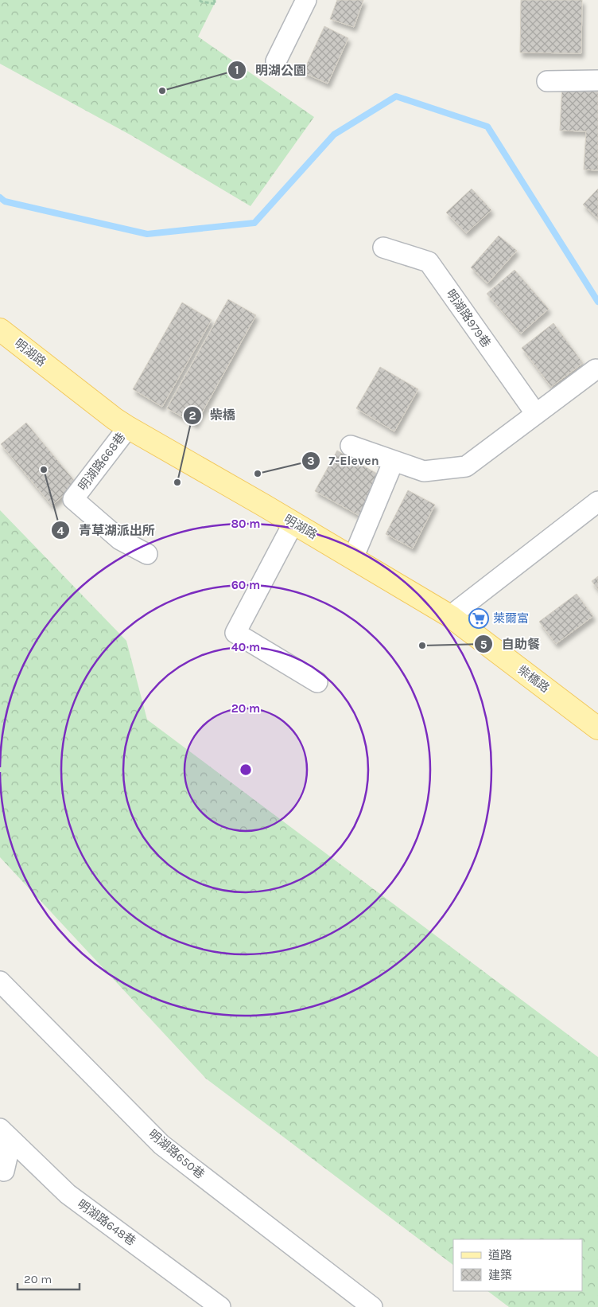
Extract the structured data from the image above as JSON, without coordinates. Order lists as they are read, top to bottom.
{
  "streets": {
    "main road": ["明湖路", "柴橋路"],
    "street": [
      "明湖路979巷",
      "明湖路668巷",
      "明湖路650巷",
      "明湖路648巷"
    ]
  },
  "crossings": [
    ["明湖路", "明湖路668巷"],
    ["明湖路", "柴橋路"]
  ],
  "places": {
    "other": [
      "明湖公園",
      "青草湖派出所",
      "7-Eleven",
      "柴橋",
      "自助餐"
    ],
    "supermarket": ["萊爾富"]
  },
  "legend": ["道路", "建築"],
  "scale_bar": "20 m",
  "rings": [
    "80 m",
    "60 m",
    "40 m",
    "20 m"
  ]
}
